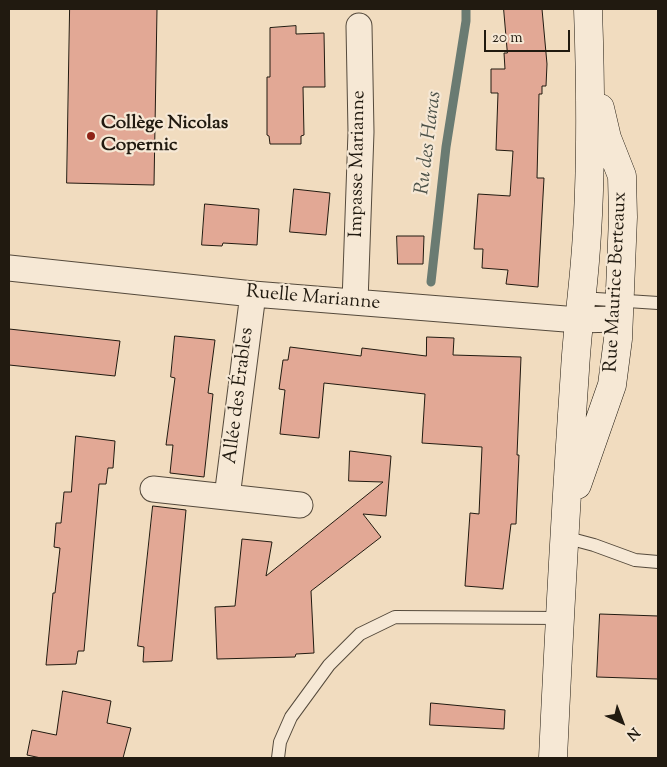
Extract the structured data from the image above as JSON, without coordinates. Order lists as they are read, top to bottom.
{
  "streets": {
    "main road": ["Rue Maurice Berteaux"],
    "street": ["Impasse Marianne", "Ruelle Marianne", "Allée des Érables"]
  },
  "crossings": [
    ["Impasse Marianne", "Ruelle Marianne"],
    ["Rue Maurice Berteaux", "Ruelle Marianne"],
    ["Ruelle Marianne", "Allée des Érables"]
  ],
  "water": ["Ru des Haras"],
  "places": ["Collège Nicolas Copernic"],
  "scale_bar": "20 m",
  "north": "bottom right"
}
